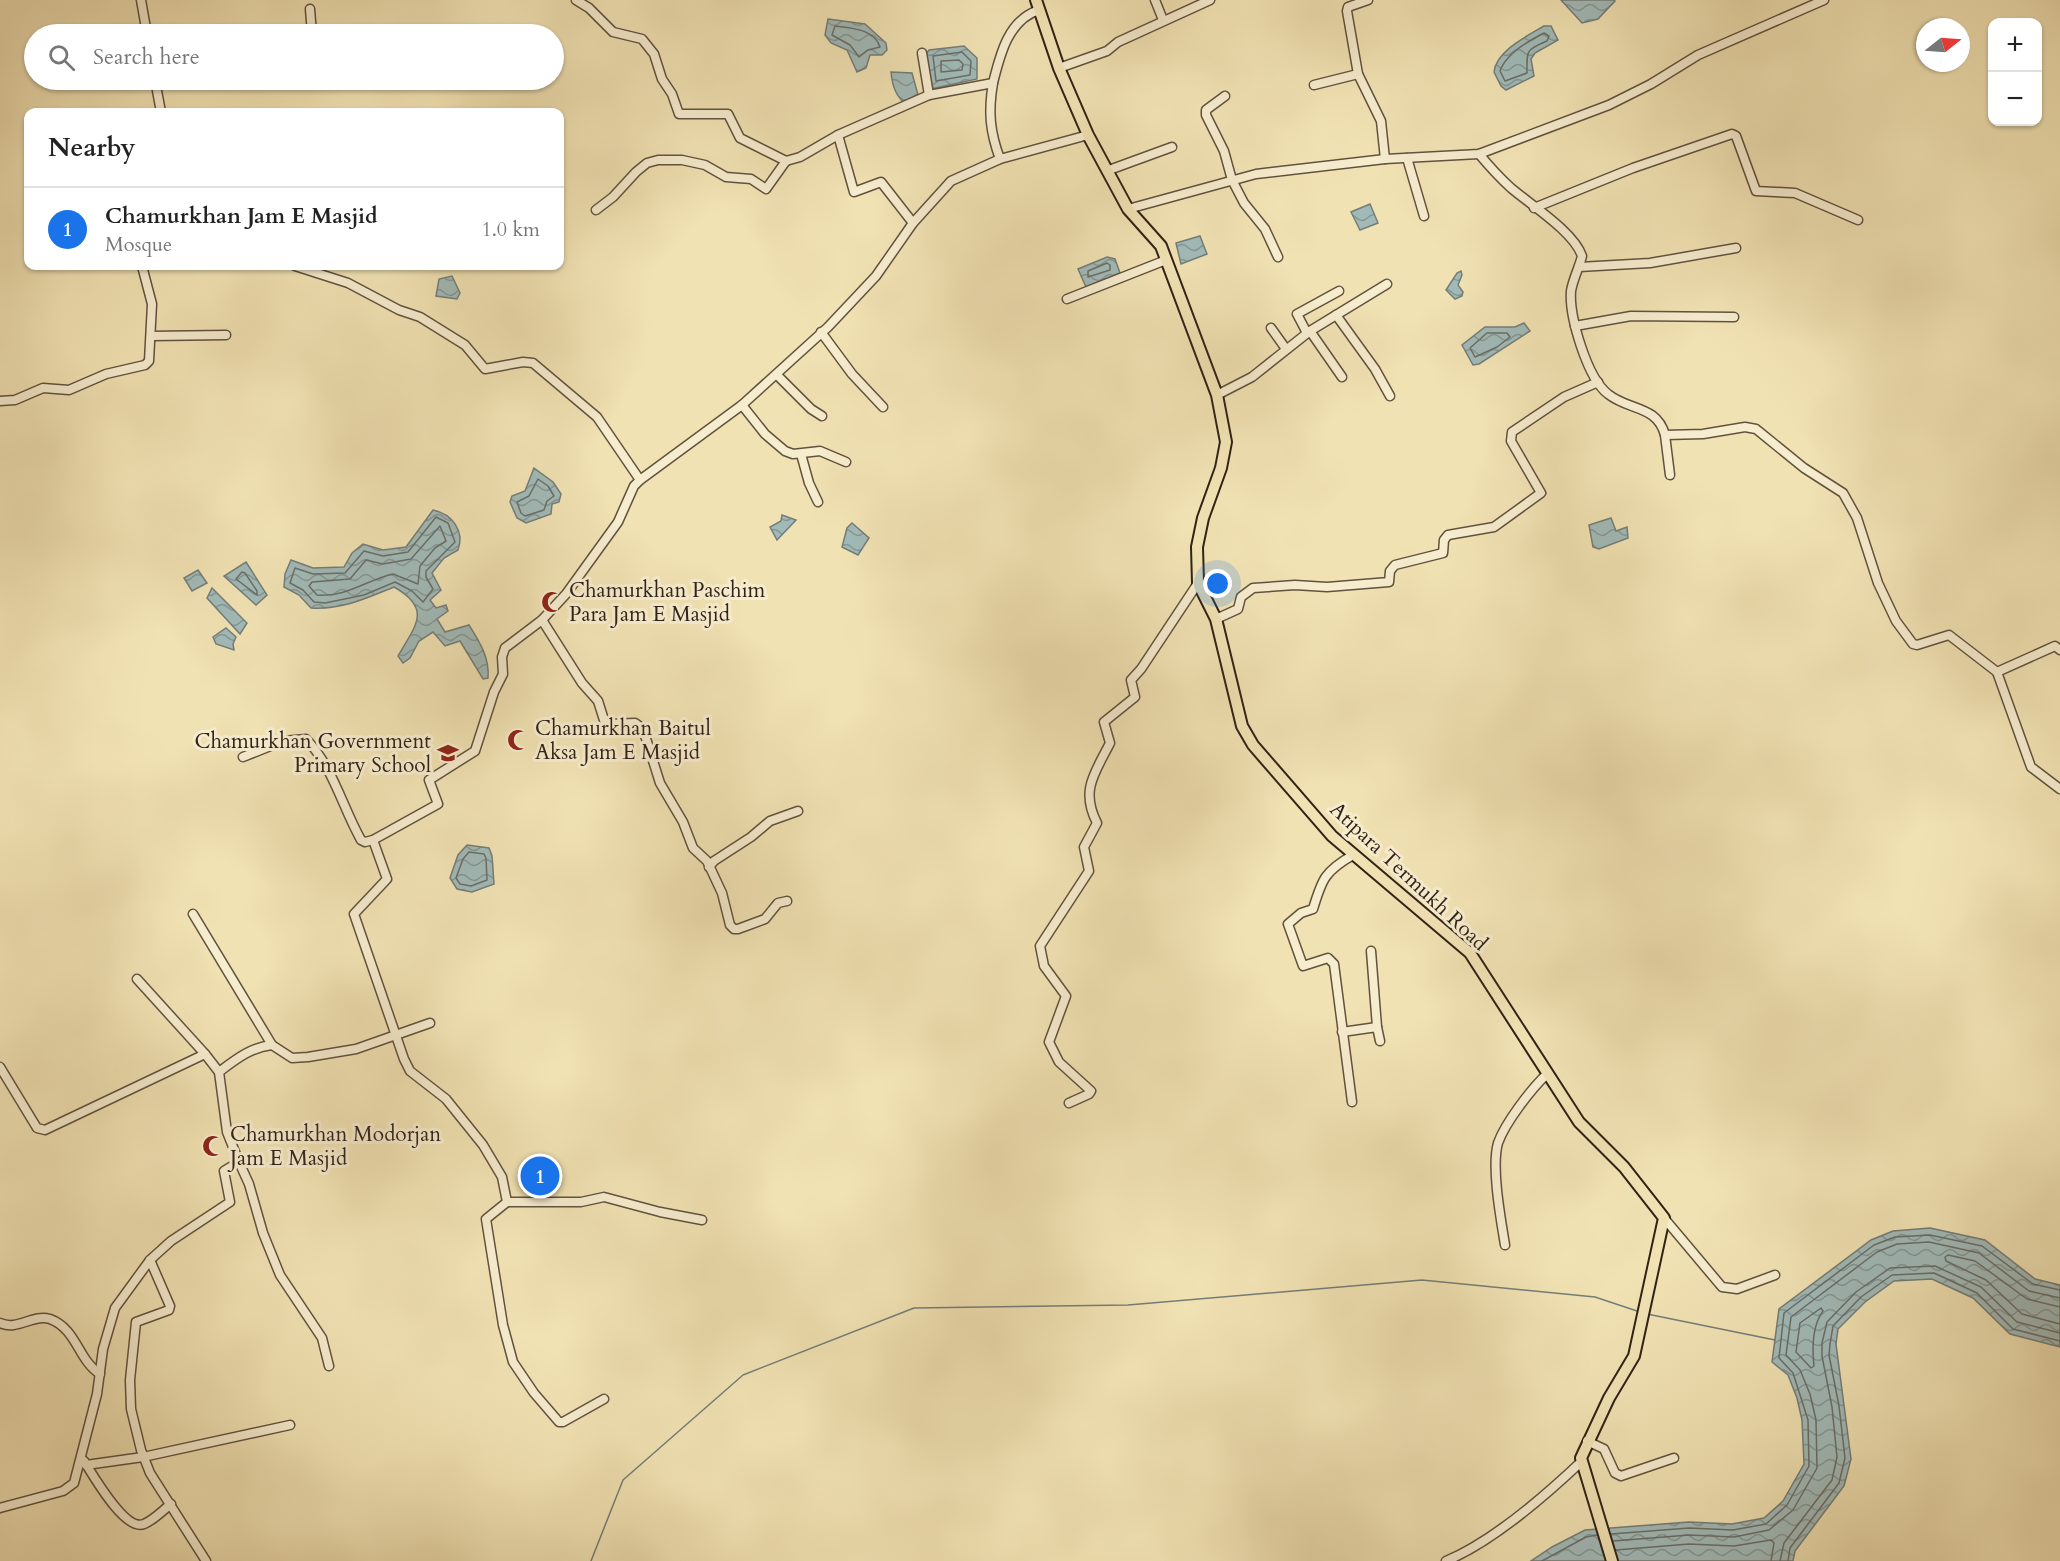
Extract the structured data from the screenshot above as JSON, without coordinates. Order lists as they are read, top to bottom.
{
  "streets": {
    "main road": ["Atipara Termukh Road"]
  },
  "places": {
    "mosque": ["Chamurkhan Paschim Para Jam E Masjid", "Chamurkhan Baitul Aksa Jam E Masjid", "Chamurkhan Modorjan Jam E Masjid"],
    "school or university": ["Chamurkhan Government Primary School"]
  },
  "north": "right",
  "page": {
    "map_buttons": ["+", "−"],
    "search": "Search here",
    "heading": "Nearby",
    "list": [
      {
        "mark": "1",
        "name": "Chamurkhan Jam E Masjid",
        "note": "Mosque",
        "value": "1.0 km"
      }
    ],
    "pins": "1"
  }
}
